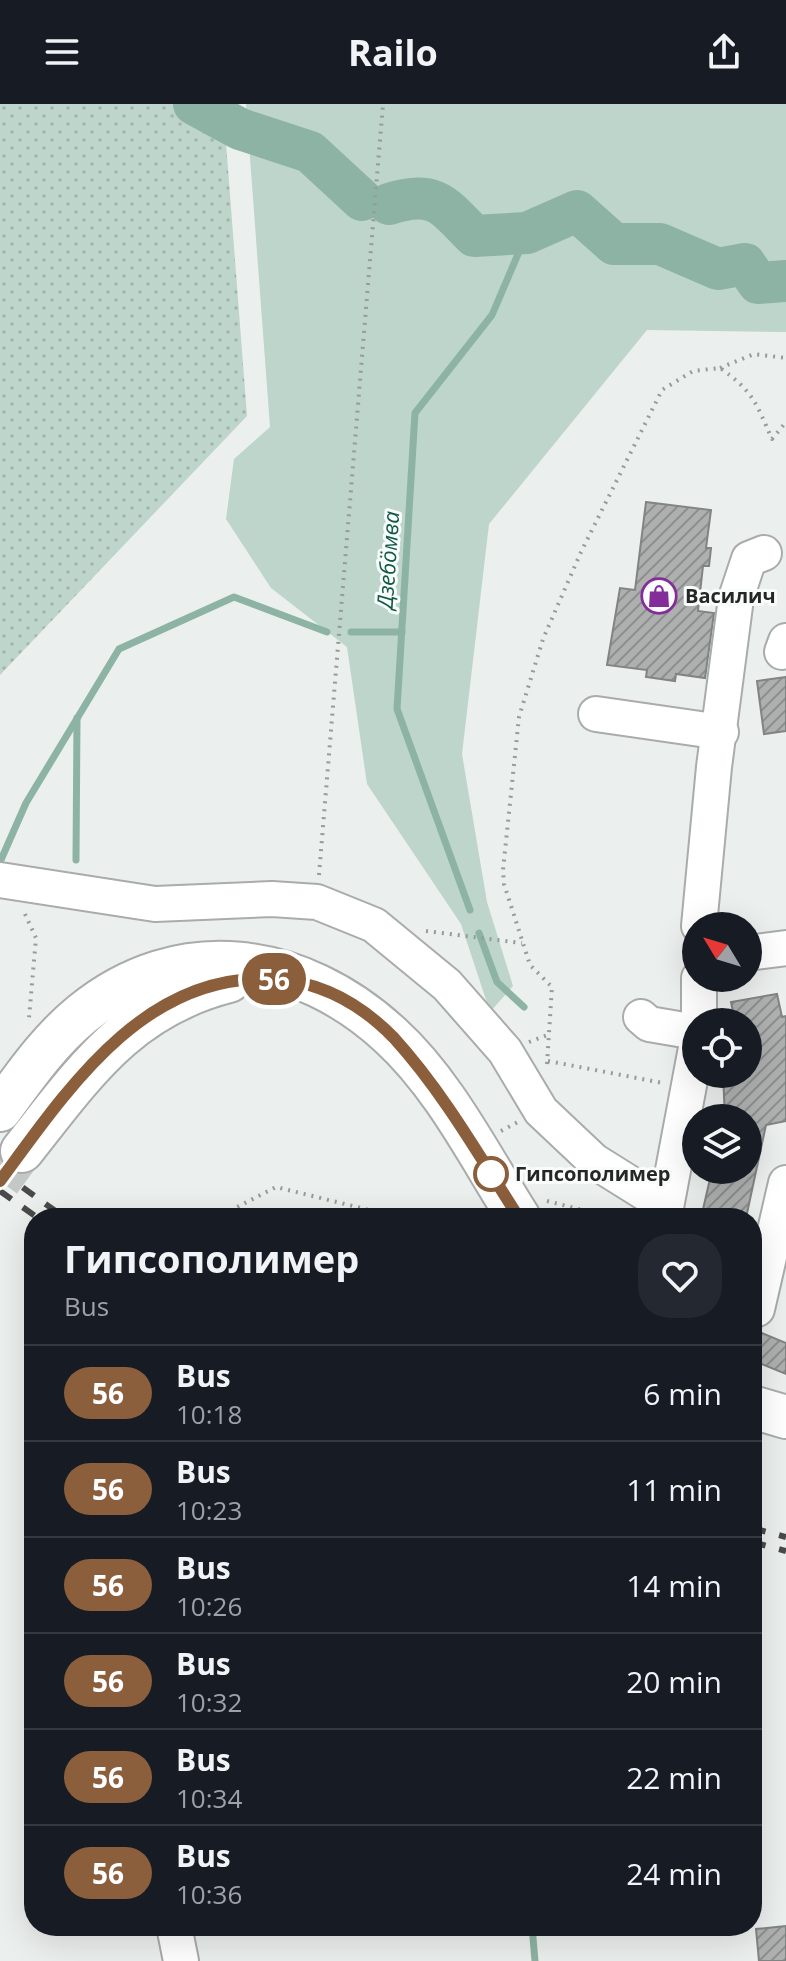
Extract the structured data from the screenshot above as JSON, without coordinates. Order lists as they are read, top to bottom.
{
  "water": ["Дзебӧмва"],
  "places": {
    "shop": ["Василич"],
    "other": ["Гипсополимер"]
  },
  "lines": ["bus line 56"],
  "north": "top left",
  "page": {
    "header": "Railo",
    "on_map": "56",
    "heading": ["Гипсополимер", "Bus"],
    "list": [
      {
        "mark": "56",
        "name": "Bus",
        "note": "10:18",
        "value": "6 min"
      },
      {
        "mark": "56",
        "name": "Bus",
        "note": "10:23",
        "value": "11 min"
      },
      {
        "mark": "56",
        "name": "Bus",
        "note": "10:26",
        "value": "14 min"
      },
      {
        "mark": "56",
        "name": "Bus",
        "note": "10:32",
        "value": "20 min"
      },
      {
        "mark": "56",
        "name": "Bus",
        "note": "10:34",
        "value": "22 min"
      },
      {
        "mark": "56",
        "name": "Bus",
        "note": "10:36",
        "value": "24 min"
      }
    ]
  }
}
